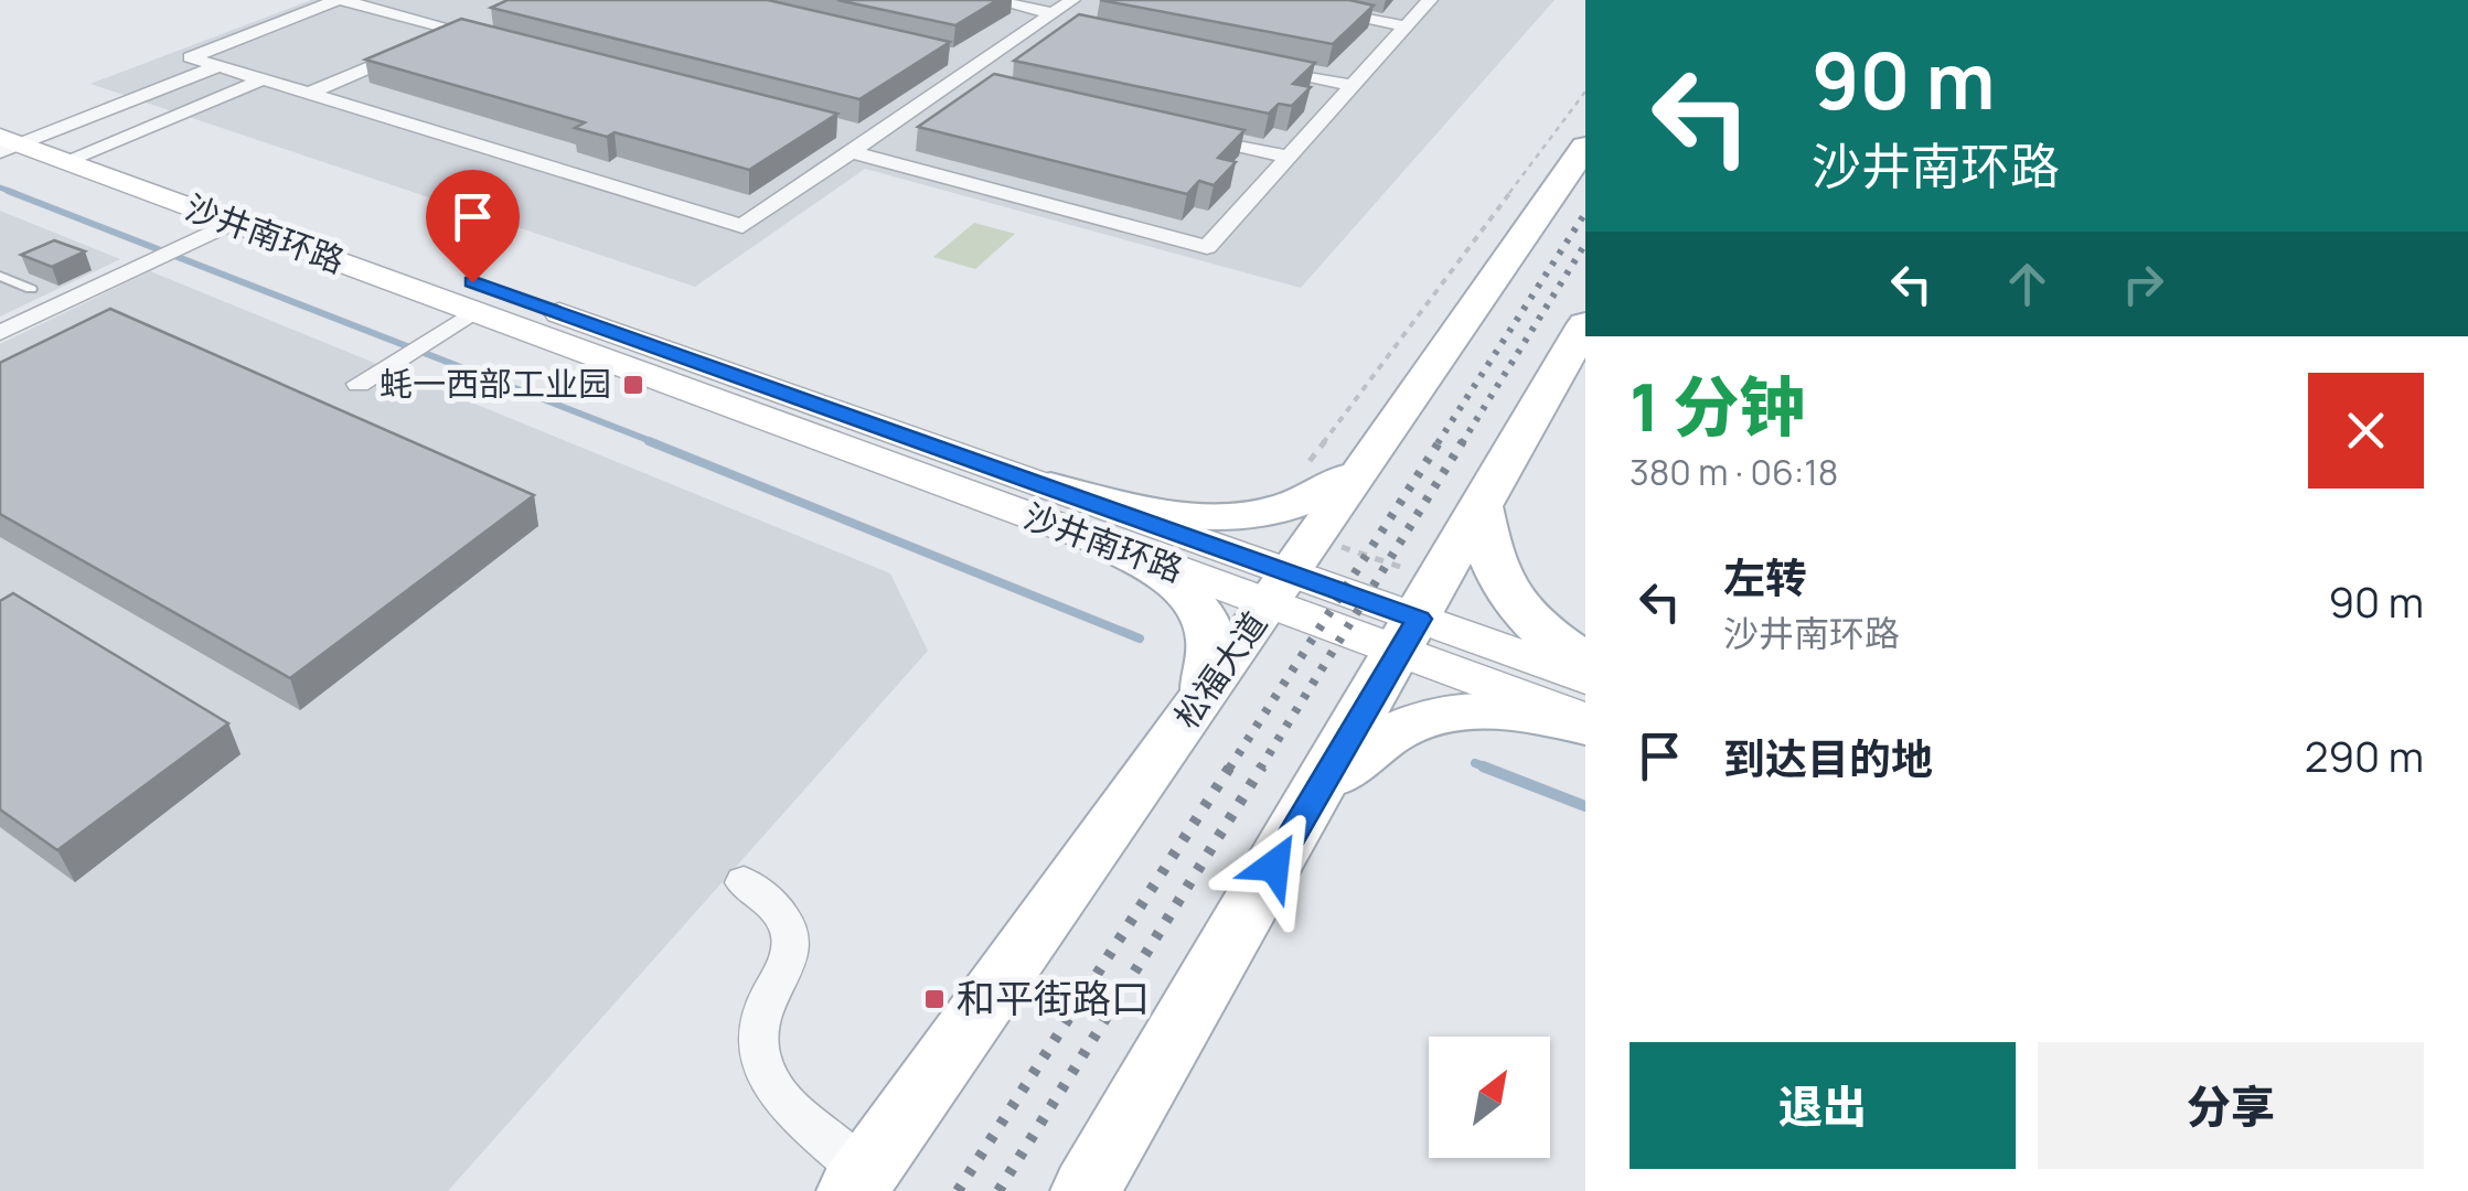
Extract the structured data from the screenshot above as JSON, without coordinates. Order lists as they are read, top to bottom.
{
  "streets": {
    "main road": ["沙井南环路", "松福大道"]
  },
  "crossings": [
    ["沙井南环路", "松福大道"]
  ],
  "places": {
    "transit": ["蚝一西部工业园", "和平街路口"]
  },
  "north": "top right",
  "page": {
    "turn": ["90 m", "沙井南环路"],
    "heading": ["1 分钟", "380 m · 06:18"],
    "list": [
      {
        "name": "左转",
        "note": "沙井南环路",
        "value": "90 m"
      },
      {
        "name": "到达目的地",
        "value": "290 m"
      }
    ],
    "buttons": ["退出", "分享"]
  }
}
